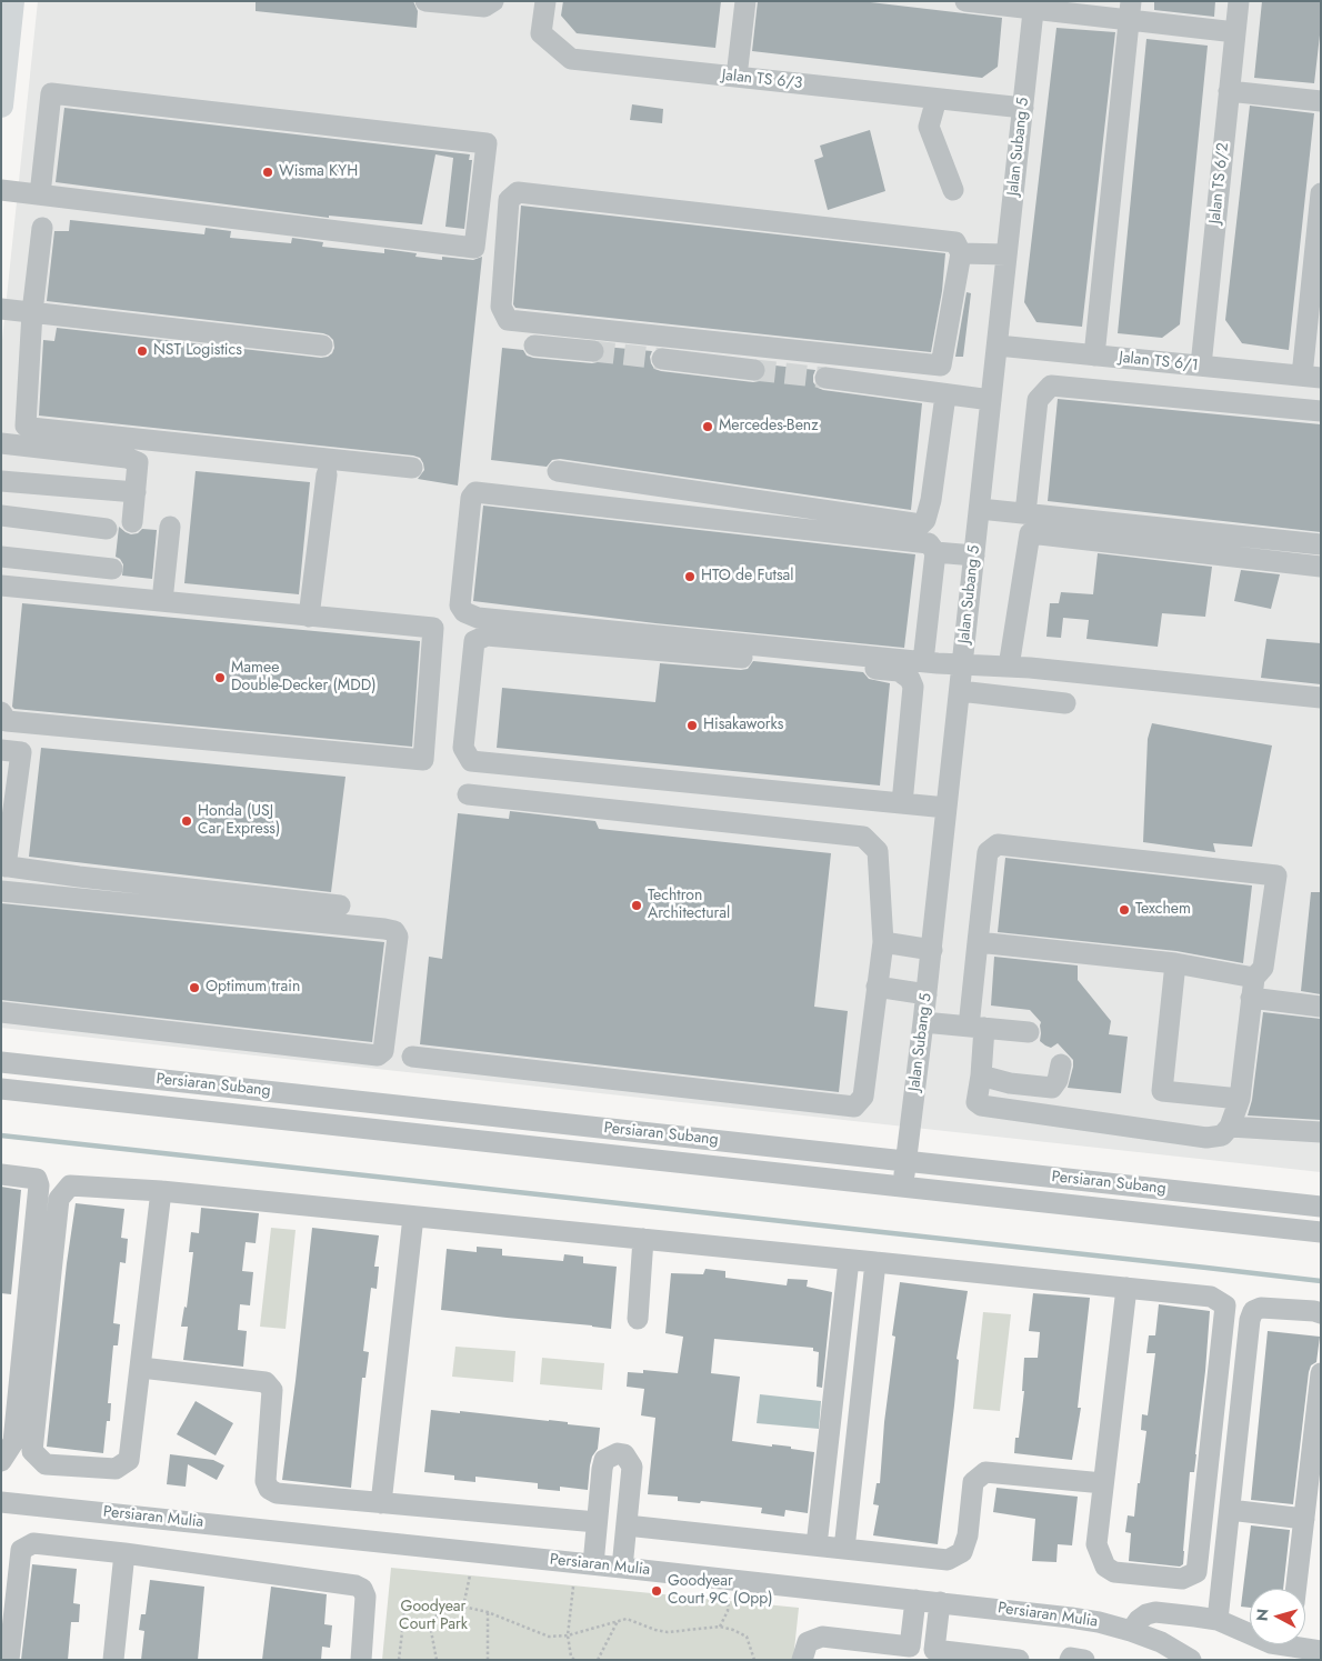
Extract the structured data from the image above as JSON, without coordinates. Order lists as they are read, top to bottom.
{
  "streets": {
    "street": [
      "Jalan TS 6/3",
      "Jalan Subang 5",
      "Jalan TS 6/2",
      "Jalan TS 6/1",
      "Persiaran Subang",
      "Persiaran Mulia"
    ]
  },
  "crossings": [
    ["Jalan TS 6/3", "Jalan Subang 5"],
    ["Jalan Subang 5", "Jalan TS 6/1"],
    ["Jalan Subang 5", "Persiaran Subang"],
    ["Jalan TS 6/2", "Jalan TS 6/1"]
  ],
  "parks": ["Goodyear Court Park"],
  "places": [
    "Wisma KYH",
    "NST Logistics",
    "Mercedes-Benz",
    "HTO de Futsal",
    "Mamee Double-Decker (MDD)",
    "Hisakaworks",
    "Honda (USJ Car Express)",
    "Techtron Architectural",
    "Texchem",
    "Optimum train",
    "Goodyear Court 9C (Opp)"
  ],
  "north": "left"
}
